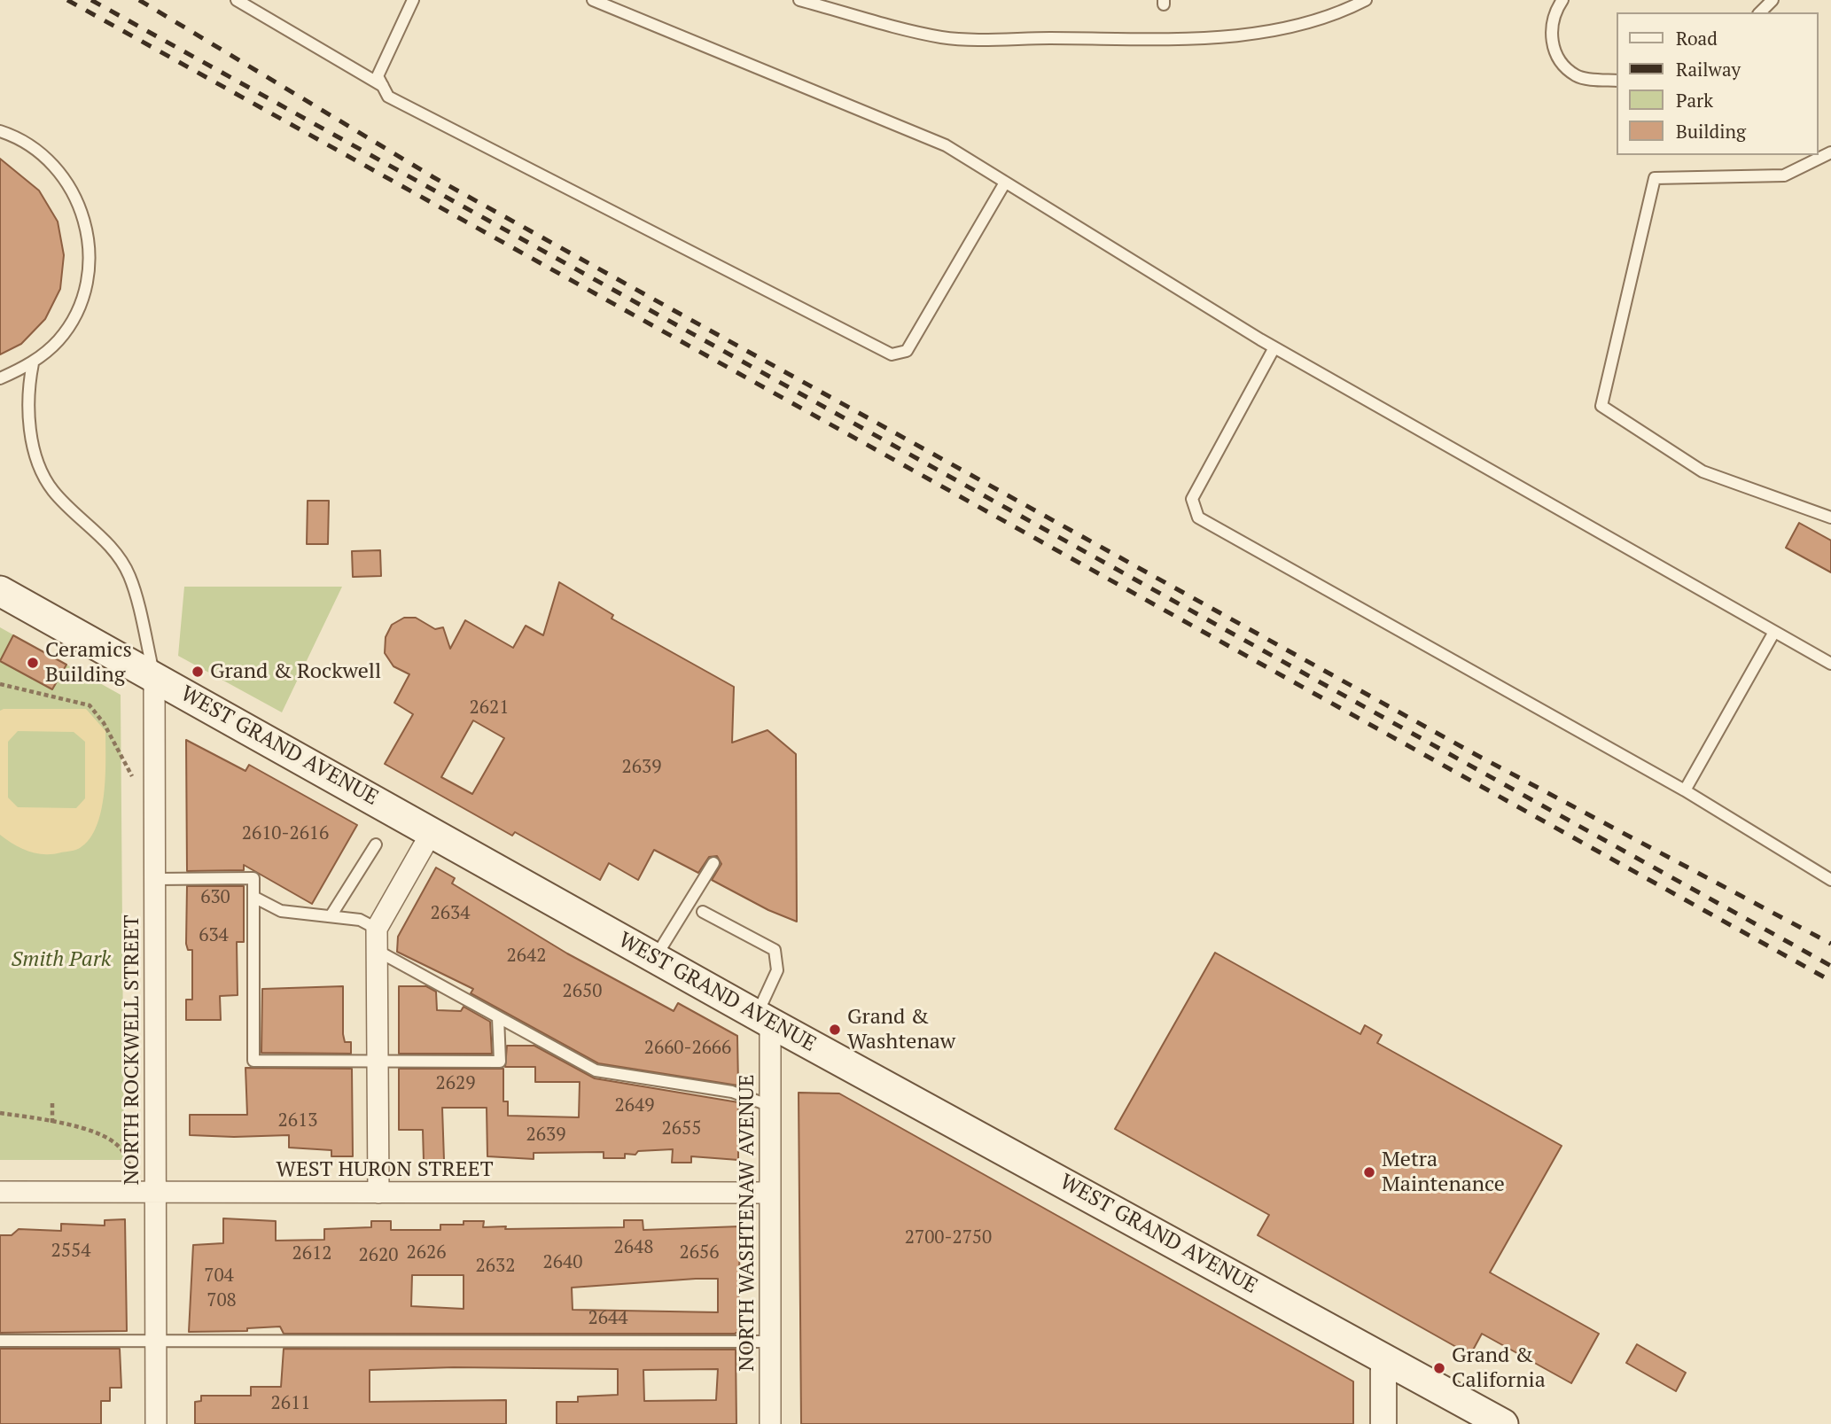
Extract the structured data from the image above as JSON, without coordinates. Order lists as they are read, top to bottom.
{
  "streets": {
    "main road": ["WEST GRAND AVENUE"],
    "street": ["NORTH ROCKWELL STREET", "WEST HURON STREET", "NORTH WASHTENAW AVENUE"]
  },
  "crossings": [
    ["WEST GRAND AVENUE", "NORTH ROCKWELL STREET"],
    ["WEST GRAND AVENUE", "NORTH WASHTENAW AVENUE"],
    ["NORTH ROCKWELL STREET", "WEST HURON STREET"],
    ["WEST HURON STREET", "NORTH WASHTENAW AVENUE"]
  ],
  "parks": ["Smith Park"],
  "places": [
    "Ceramics Building",
    "Grand & Rockwell",
    "Grand & Washtenaw",
    "Metra Maintenance",
    "Grand & California"
  ],
  "house_numbers": [
    "2621",
    "2639",
    "2610-2616",
    "630",
    "2634",
    "634",
    "2642",
    "2650",
    "2660-2666",
    "2629",
    "2649",
    "2613",
    "2655",
    "2639",
    "2700-2750",
    "2648",
    "2554",
    "2626",
    "2656",
    "2612",
    "2620",
    "2640",
    "2632",
    "704",
    "708",
    "2644",
    "2611"
  ],
  "legend": [
    "Road",
    "Railway",
    "Park",
    "Building"
  ]
}
